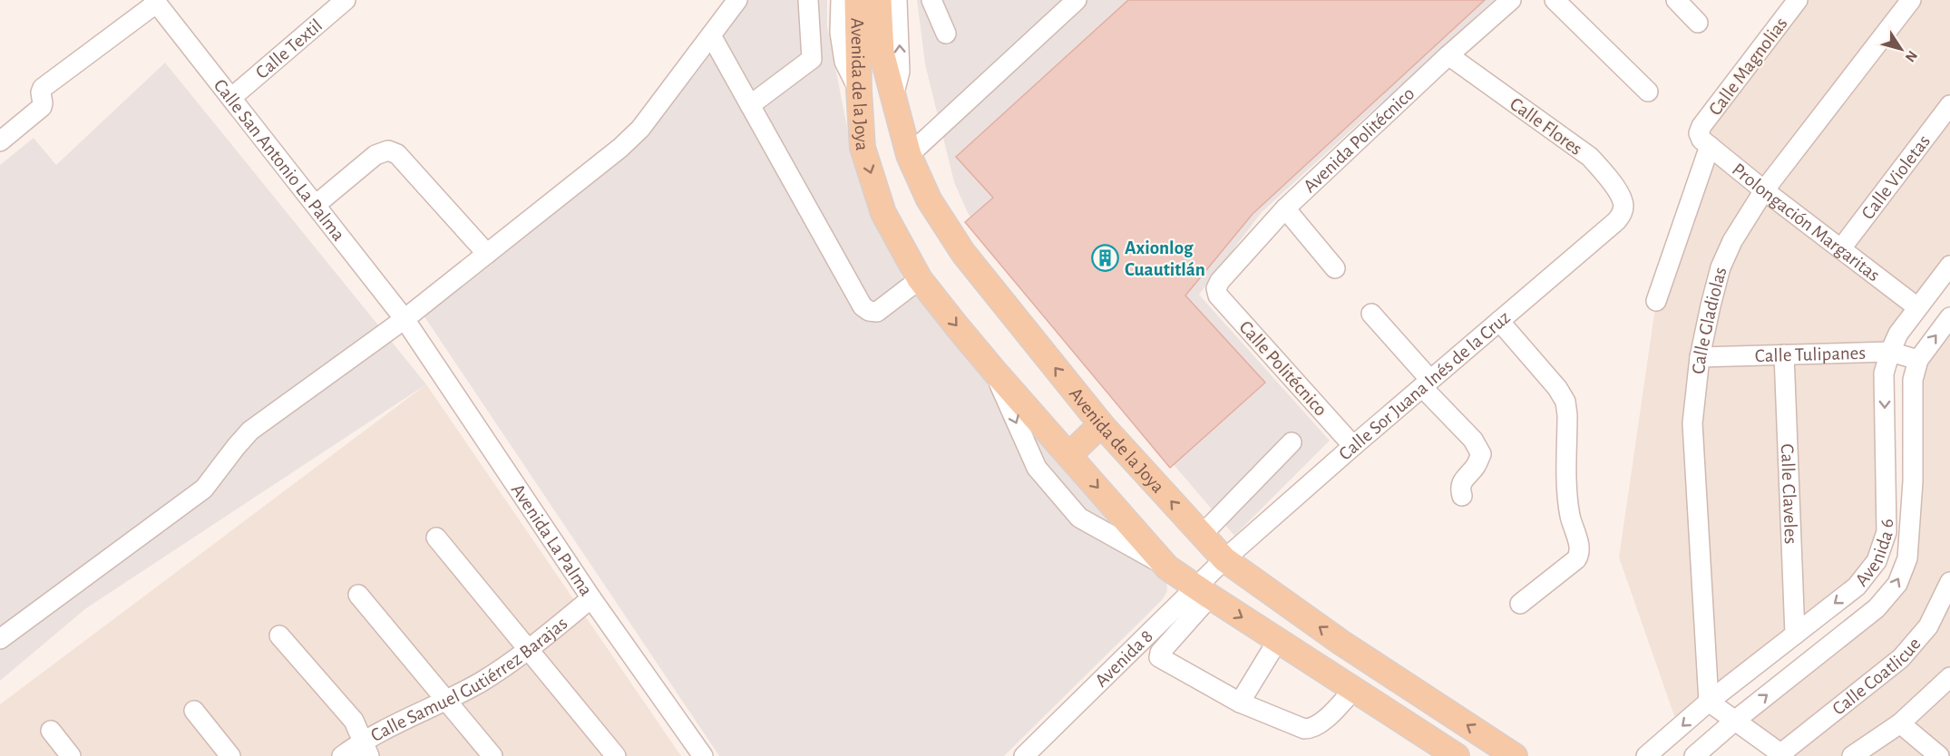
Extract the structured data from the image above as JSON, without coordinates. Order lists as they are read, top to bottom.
{
  "streets": {
    "main road": ["Avenida de la Joya"],
    "street": [
      "Calle Textil",
      "Calle Magnolias",
      "Calle Flores",
      "Avenida Politécnico",
      "Calle San Antonio La Palma",
      "Calle Violetas",
      "Prolongación Margaritas",
      "Calle Gladiolas",
      "Calle Tulipanes",
      "Calle Politécnico",
      "Calle Sor Juana Inés de la Cruz",
      "Calle Claveles",
      "Avenida La Palma",
      "Avenida 6",
      "Avenida 8",
      "Calle Coatlicue",
      "Calle Samuel Gutiérrez Barajas"
    ]
  },
  "crossings": [
    ["Calle Textil", "Calle San Antonio La Palma"],
    ["Calle Magnolias", "Prolongación Margaritas"],
    ["Avenida de la Joya", "Calle Sor Juana Inés de la Cruz"],
    ["Avenida de la Joya", "Avenida 8"],
    ["Calle Flores", "Avenida Politécnico"],
    ["Calle Flores", "Calle Sor Juana Inés de la Cruz"],
    ["Avenida Politécnico", "Calle Politécnico"],
    ["Calle San Antonio La Palma", "Avenida La Palma"],
    ["Calle Violetas", "Prolongación Margaritas"],
    ["Prolongación Margaritas", "Calle Gladiolas"],
    ["Prolongación Margaritas", "Avenida 6"],
    ["Calle Gladiolas", "Calle Tulipanes"],
    ["Calle Gladiolas", "Avenida 6"],
    ["Calle Tulipanes", "Calle Claveles"],
    ["Calle Tulipanes", "Avenida 6"],
    ["Calle Politécnico", "Calle Sor Juana Inés de la Cruz"],
    ["Calle Sor Juana Inés de la Cruz", "Avenida 8"],
    ["Calle Claveles", "Avenida 6"],
    ["Avenida La Palma", "Calle Samuel Gutiérrez Barajas"]
  ],
  "places": {
    "building": ["Axionlog Cuautitlán"]
  },
  "north": "bottom right"
}
